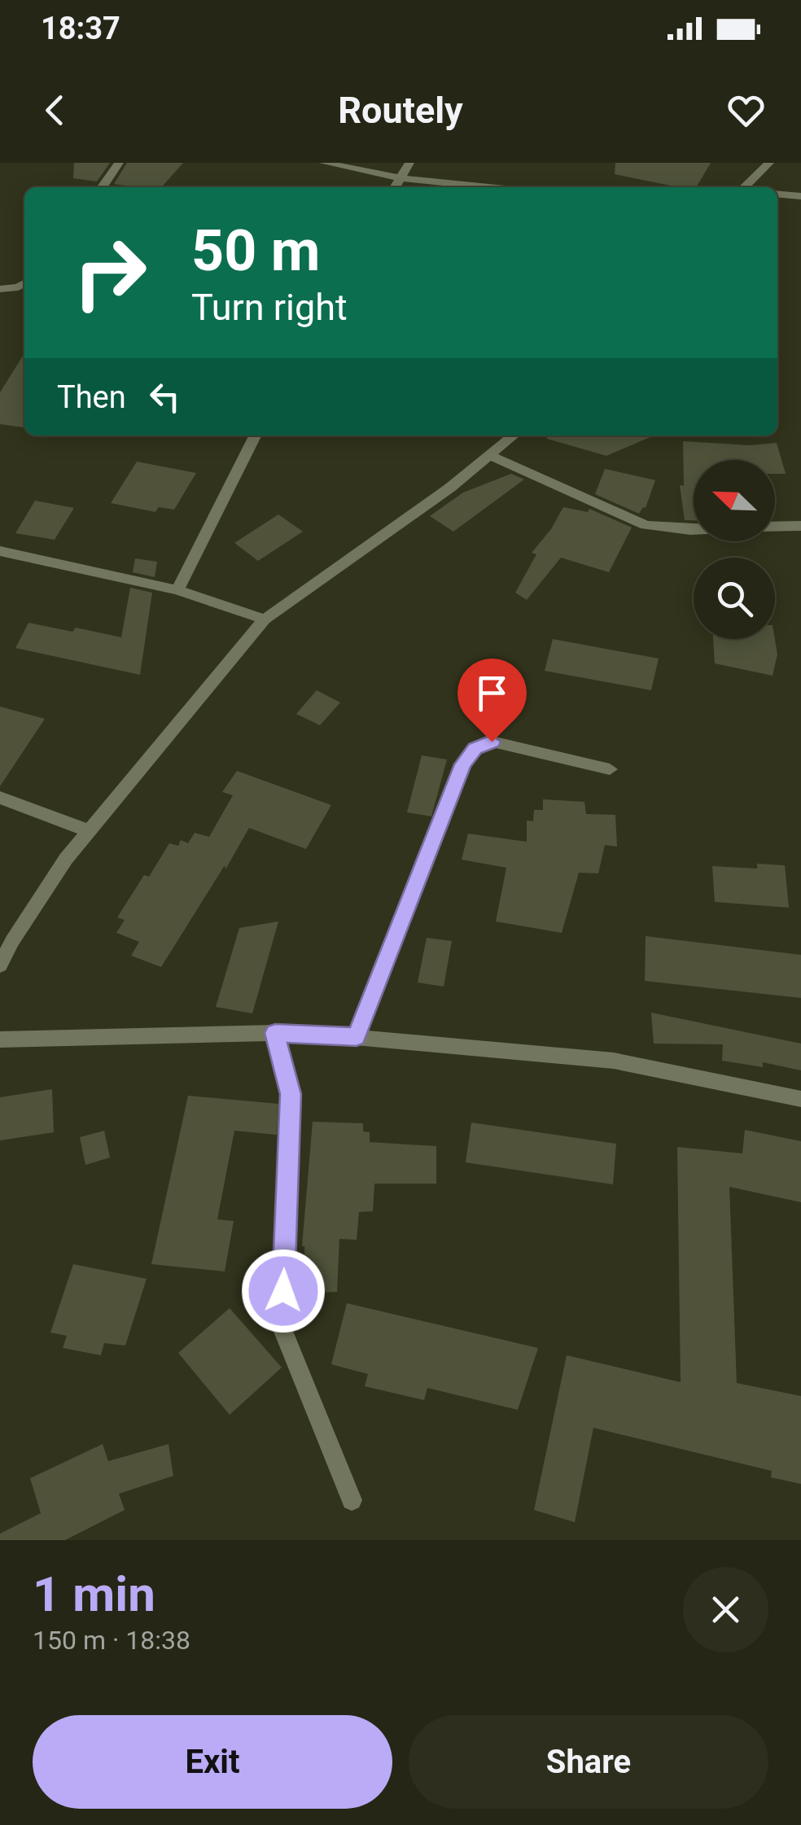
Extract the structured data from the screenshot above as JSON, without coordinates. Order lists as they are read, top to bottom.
{
  "north": "top left",
  "page": {
    "status": "18:37",
    "header": "Routely",
    "turn": ["50 m", "Turn right"],
    "then": "Then",
    "heading": ["1 min", "150 m · 18:38"],
    "buttons": ["Exit", "Share"]
  }
}
